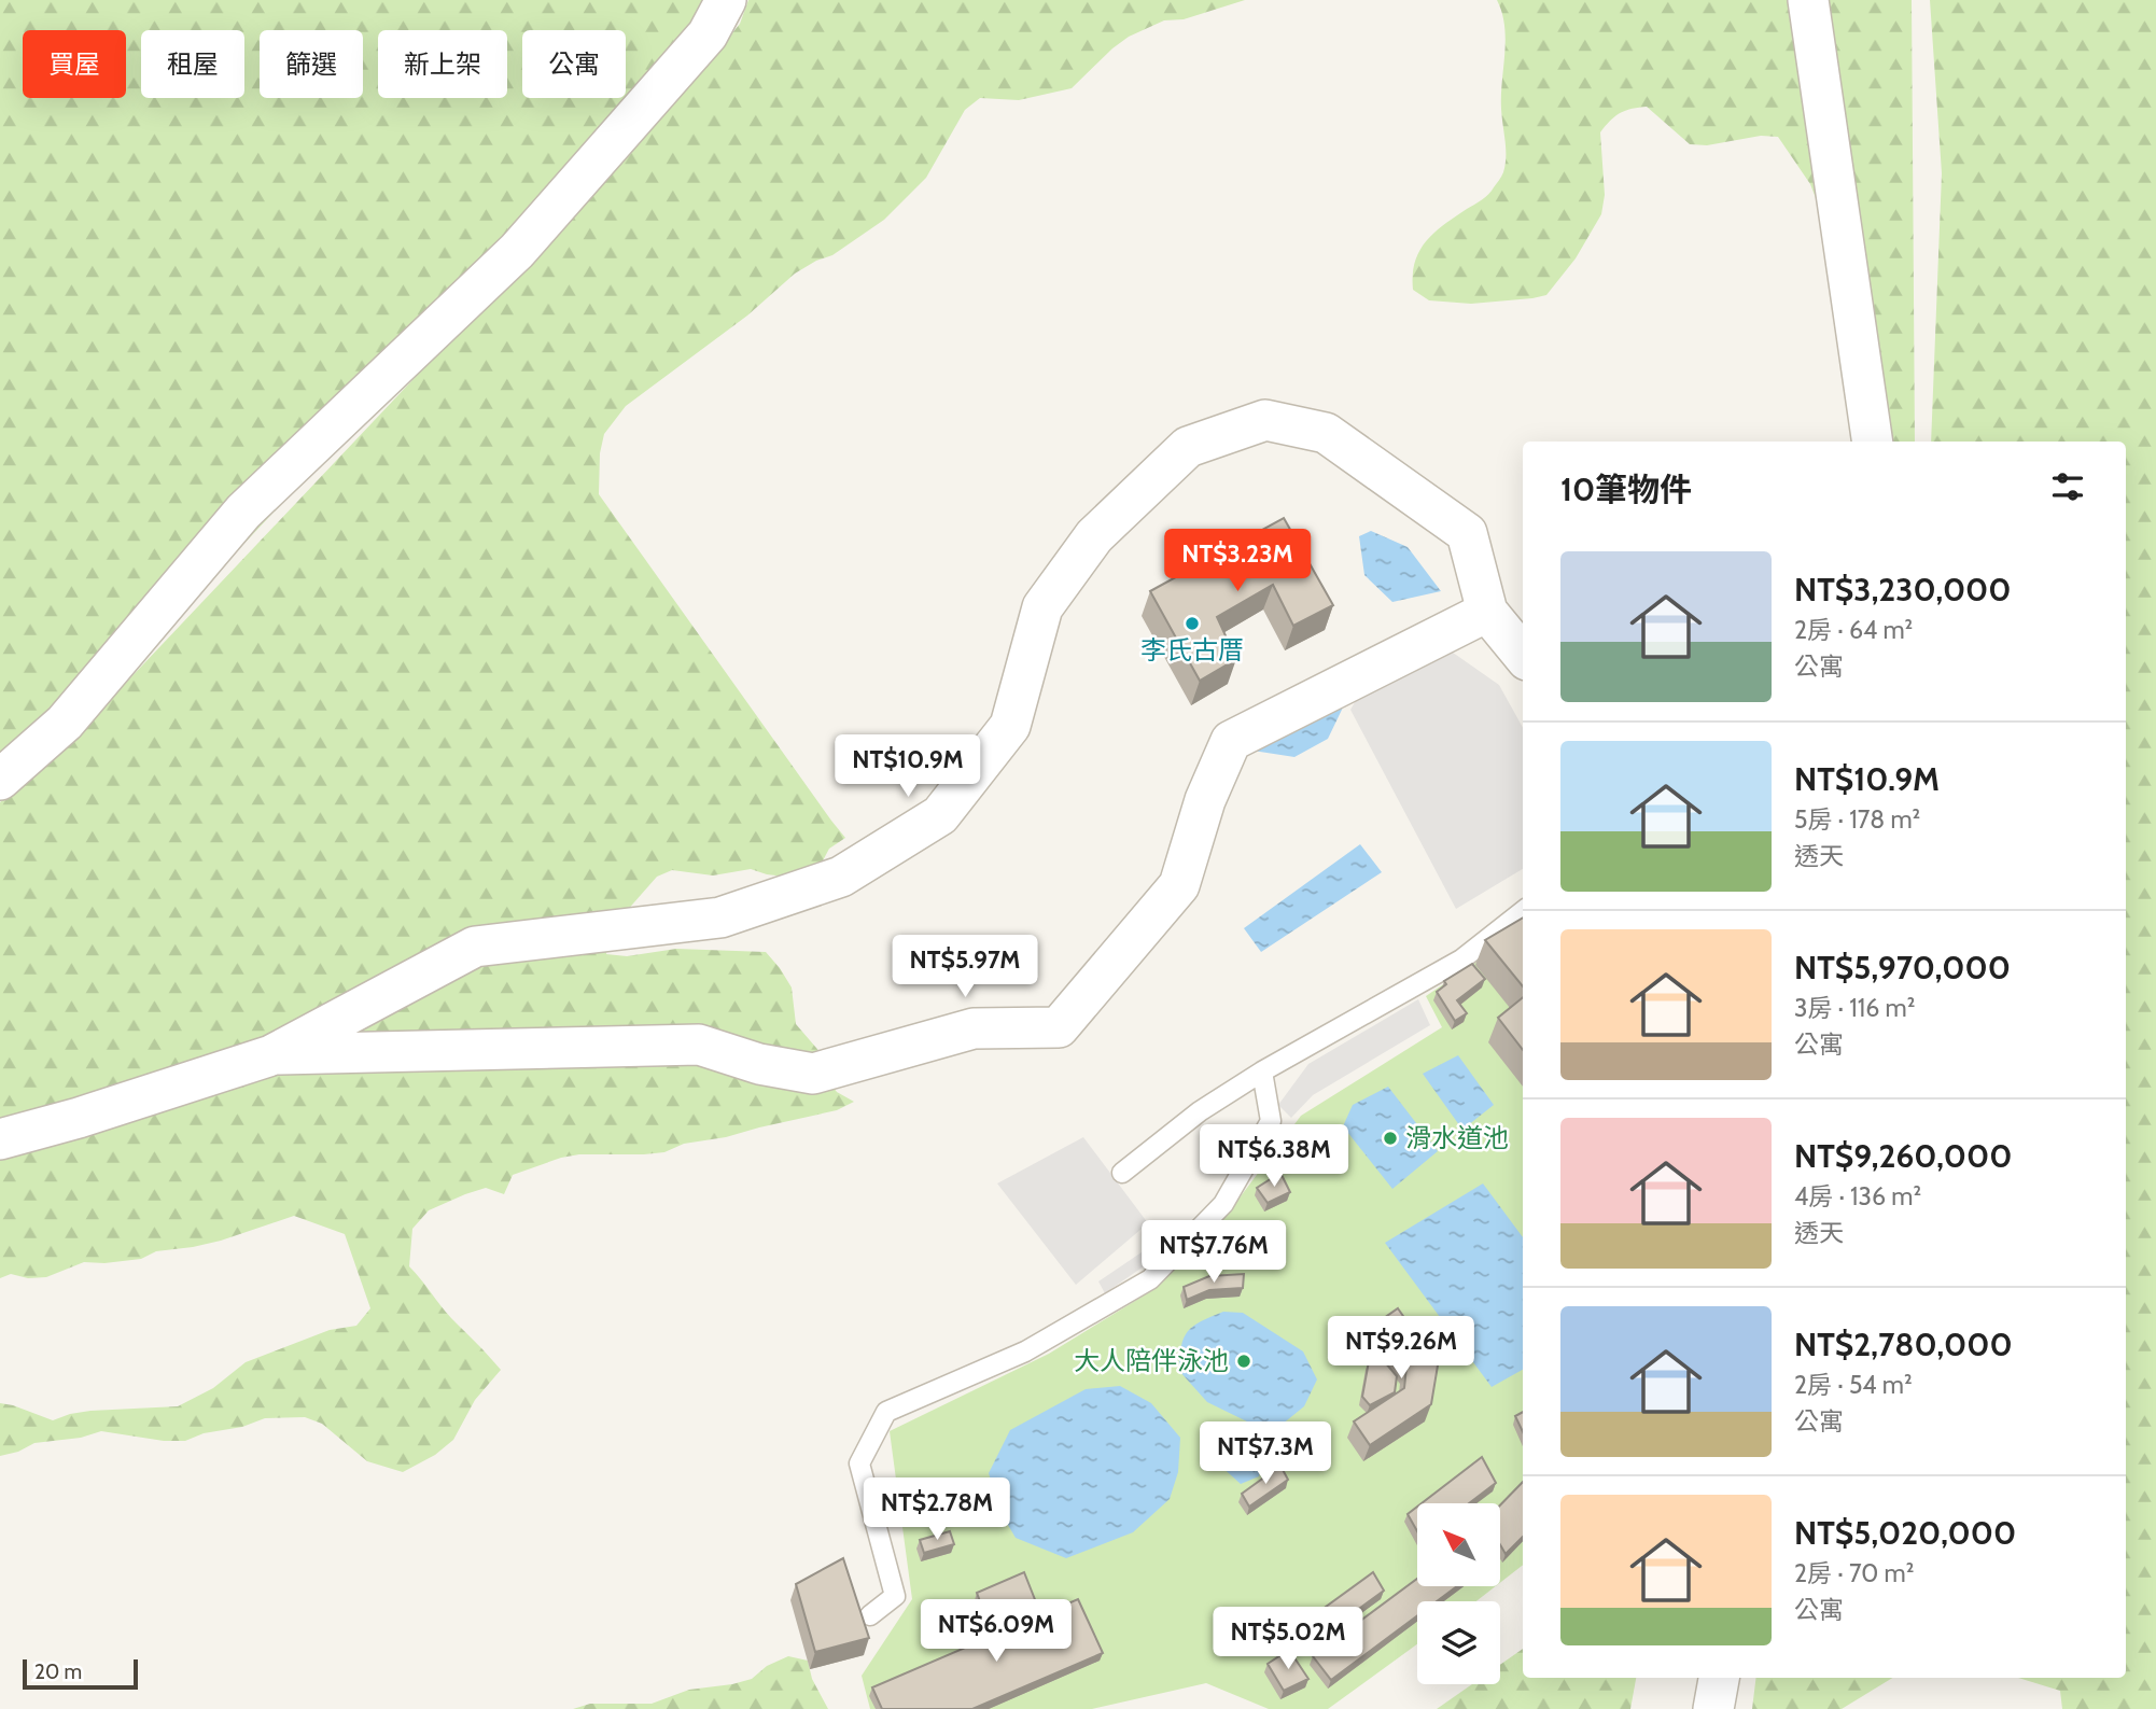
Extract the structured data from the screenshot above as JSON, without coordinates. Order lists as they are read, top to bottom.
{
  "places": ["李氏古厝", "滑水道池", "大人陪伴泳池"],
  "scale_bar": "20 m",
  "north": "top left",
  "page": {
    "chip": [
      "買屋",
      "租屋",
      "篩選",
      "新上架",
      "公寓"
    ],
    "heading": "10筆物件",
    "price": [
      "NT$3.23M",
      "NT$10.9M",
      "NT$5.97M",
      "NT$6.38M",
      "NT$7.76M",
      "NT$9.26M",
      "NT$7.3M",
      "NT$2.78M",
      "NT$6.09M",
      "NT$5.02M"
    ],
    "list": [
      {
        "name": "NT$3,230,000",
        "note": "2房 · 64 m² · 公寓"
      },
      {
        "name": "NT$10.9M",
        "note": "5房 · 178 m² · 透天"
      },
      {
        "name": "NT$5,970,000",
        "note": "3房 · 116 m² · 公寓"
      },
      {
        "name": "NT$9,260,000",
        "note": "4房 · 136 m² · 透天"
      },
      {
        "name": "NT$2,780,000",
        "note": "2房 · 54 m² · 公寓"
      },
      {
        "name": "NT$5,020,000",
        "note": "2房 · 70 m² · 公寓"
      }
    ],
    "scale": "20 m"
  }
}
